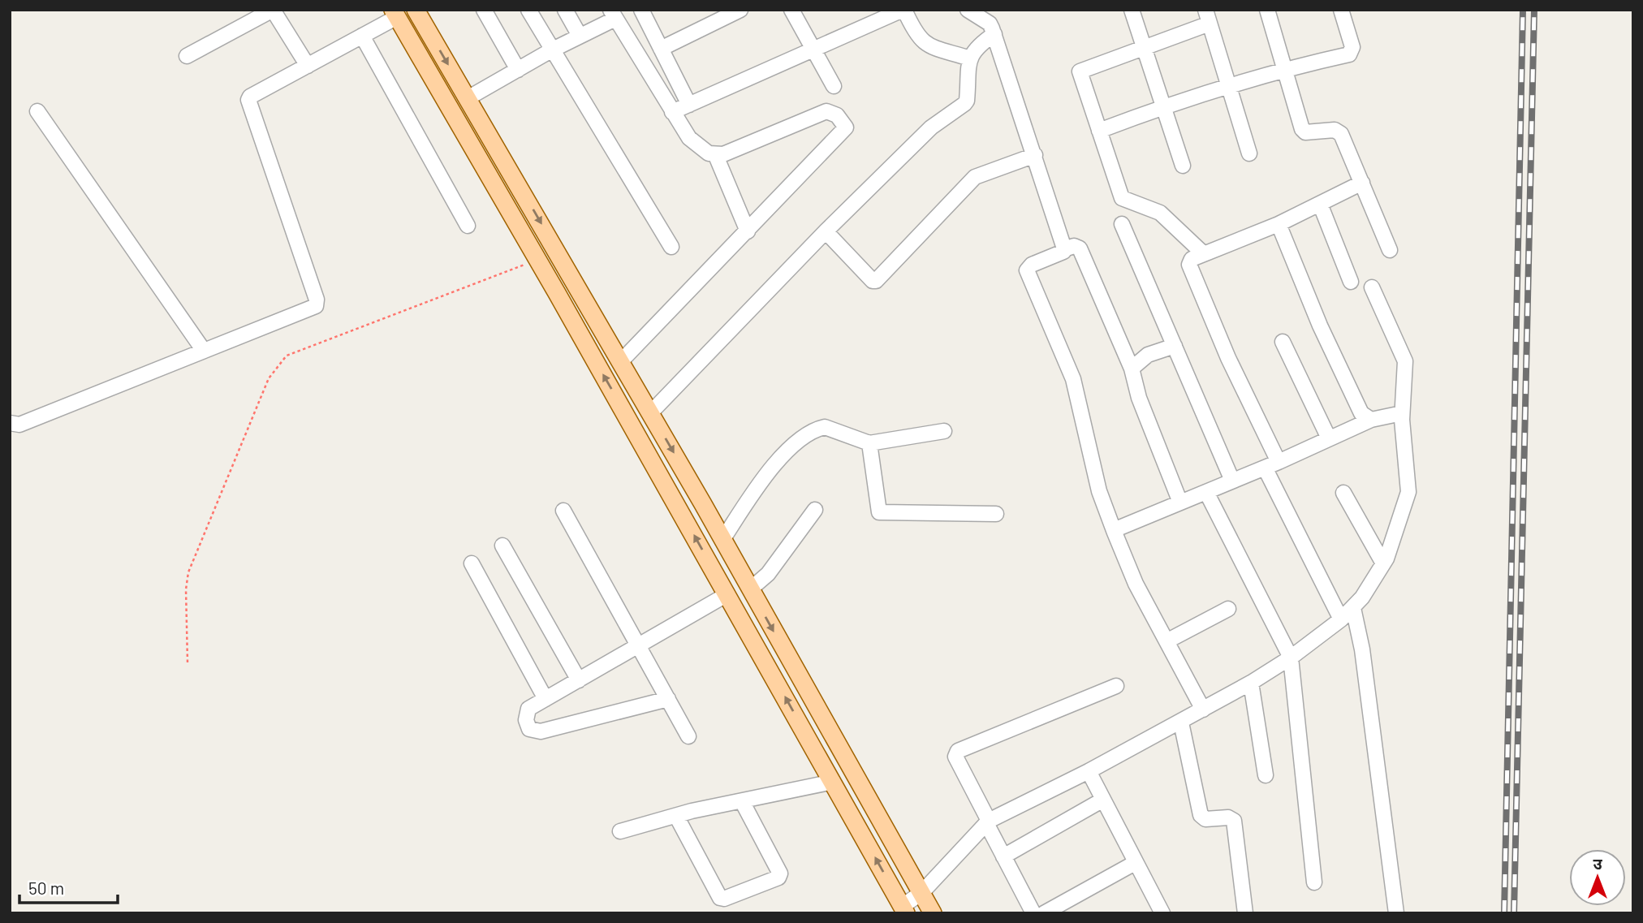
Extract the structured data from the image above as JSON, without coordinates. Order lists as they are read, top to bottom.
{
  "scale_bar": "50 m",
  "north": "top"
}
